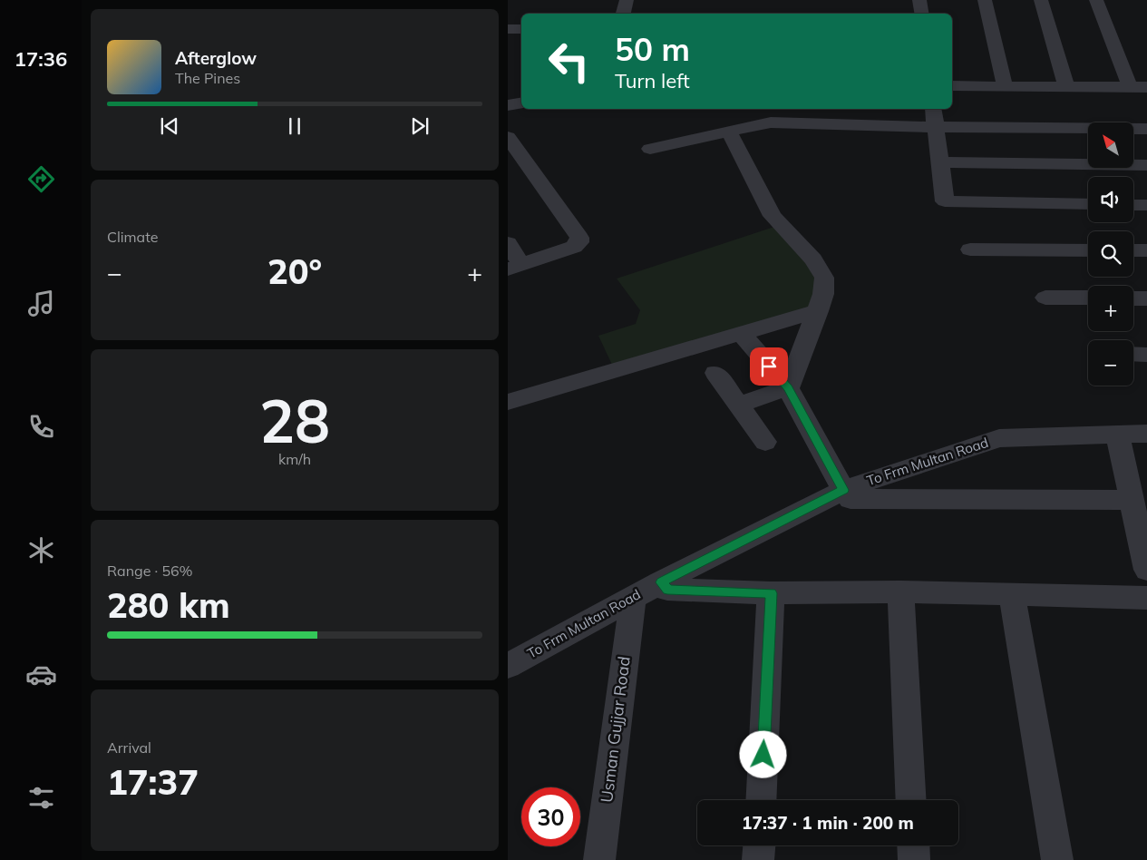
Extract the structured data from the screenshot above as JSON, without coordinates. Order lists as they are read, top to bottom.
{
  "streets": {
    "street": ["To Frm Multan Road", "Usman Gujjar Road"]
  },
  "crossings": [
    ["To Frm Multan Road", "Usman Gujjar Road"]
  ],
  "north": "top left",
  "page": {
    "tabs": "17:36",
    "turn": ["50 m", "Turn left"],
    "song": ["Afterglow", "The Pines"],
    "map_buttons": ["+", "−"],
    "tile": [
      "Climate",
      ["28", "km/h"],
      ["Range · 56%", "280 km"],
      ["Arrival", "17:37"]
    ],
    "heat": ["−", "20°", "+"],
    "limit": "30",
    "trip": "17:37 · 1 min · 200 m"
  }
}
